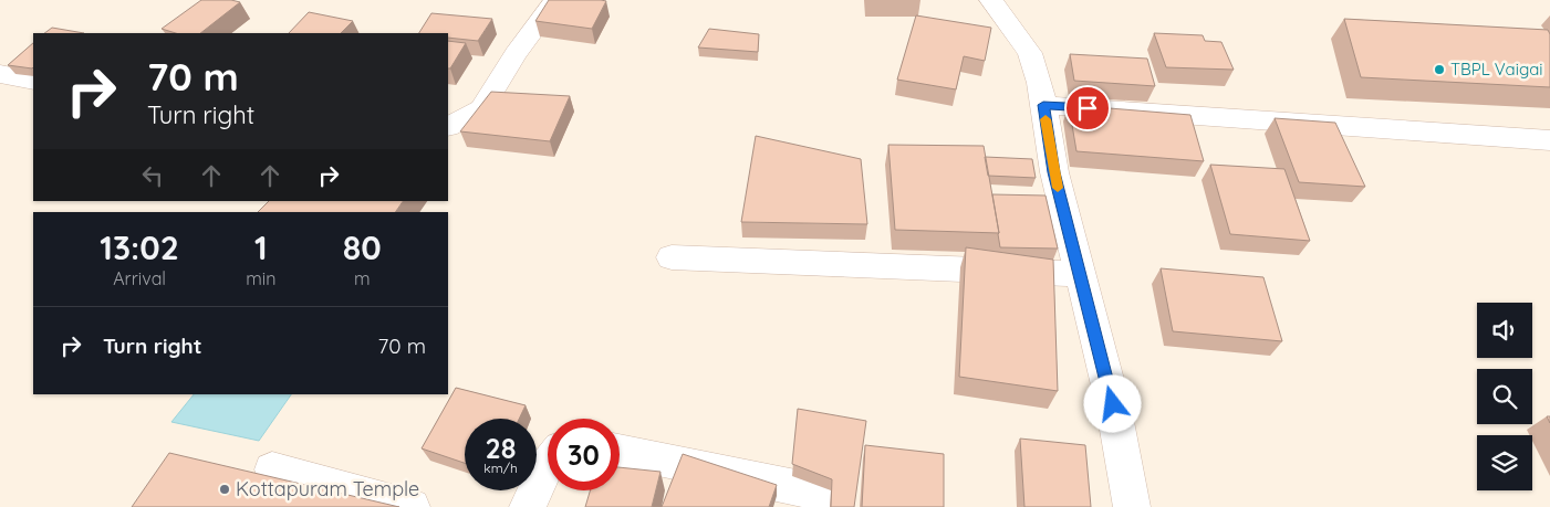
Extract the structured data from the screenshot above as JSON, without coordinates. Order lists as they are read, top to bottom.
{
  "places": ["TBPL Vaigai", "Kottapuram Temple"],
  "page": {
    "turn": ["70 m", "Turn right"],
    "eta": [
      "13:02",
      "Arrival",
      "1",
      "min",
      "80",
      "m"
    ],
    "list": [
      {
        "name": "Turn right",
        "value": "70 m"
      }
    ],
    "speed": "28 km/h",
    "limit": "30"
  }
}
